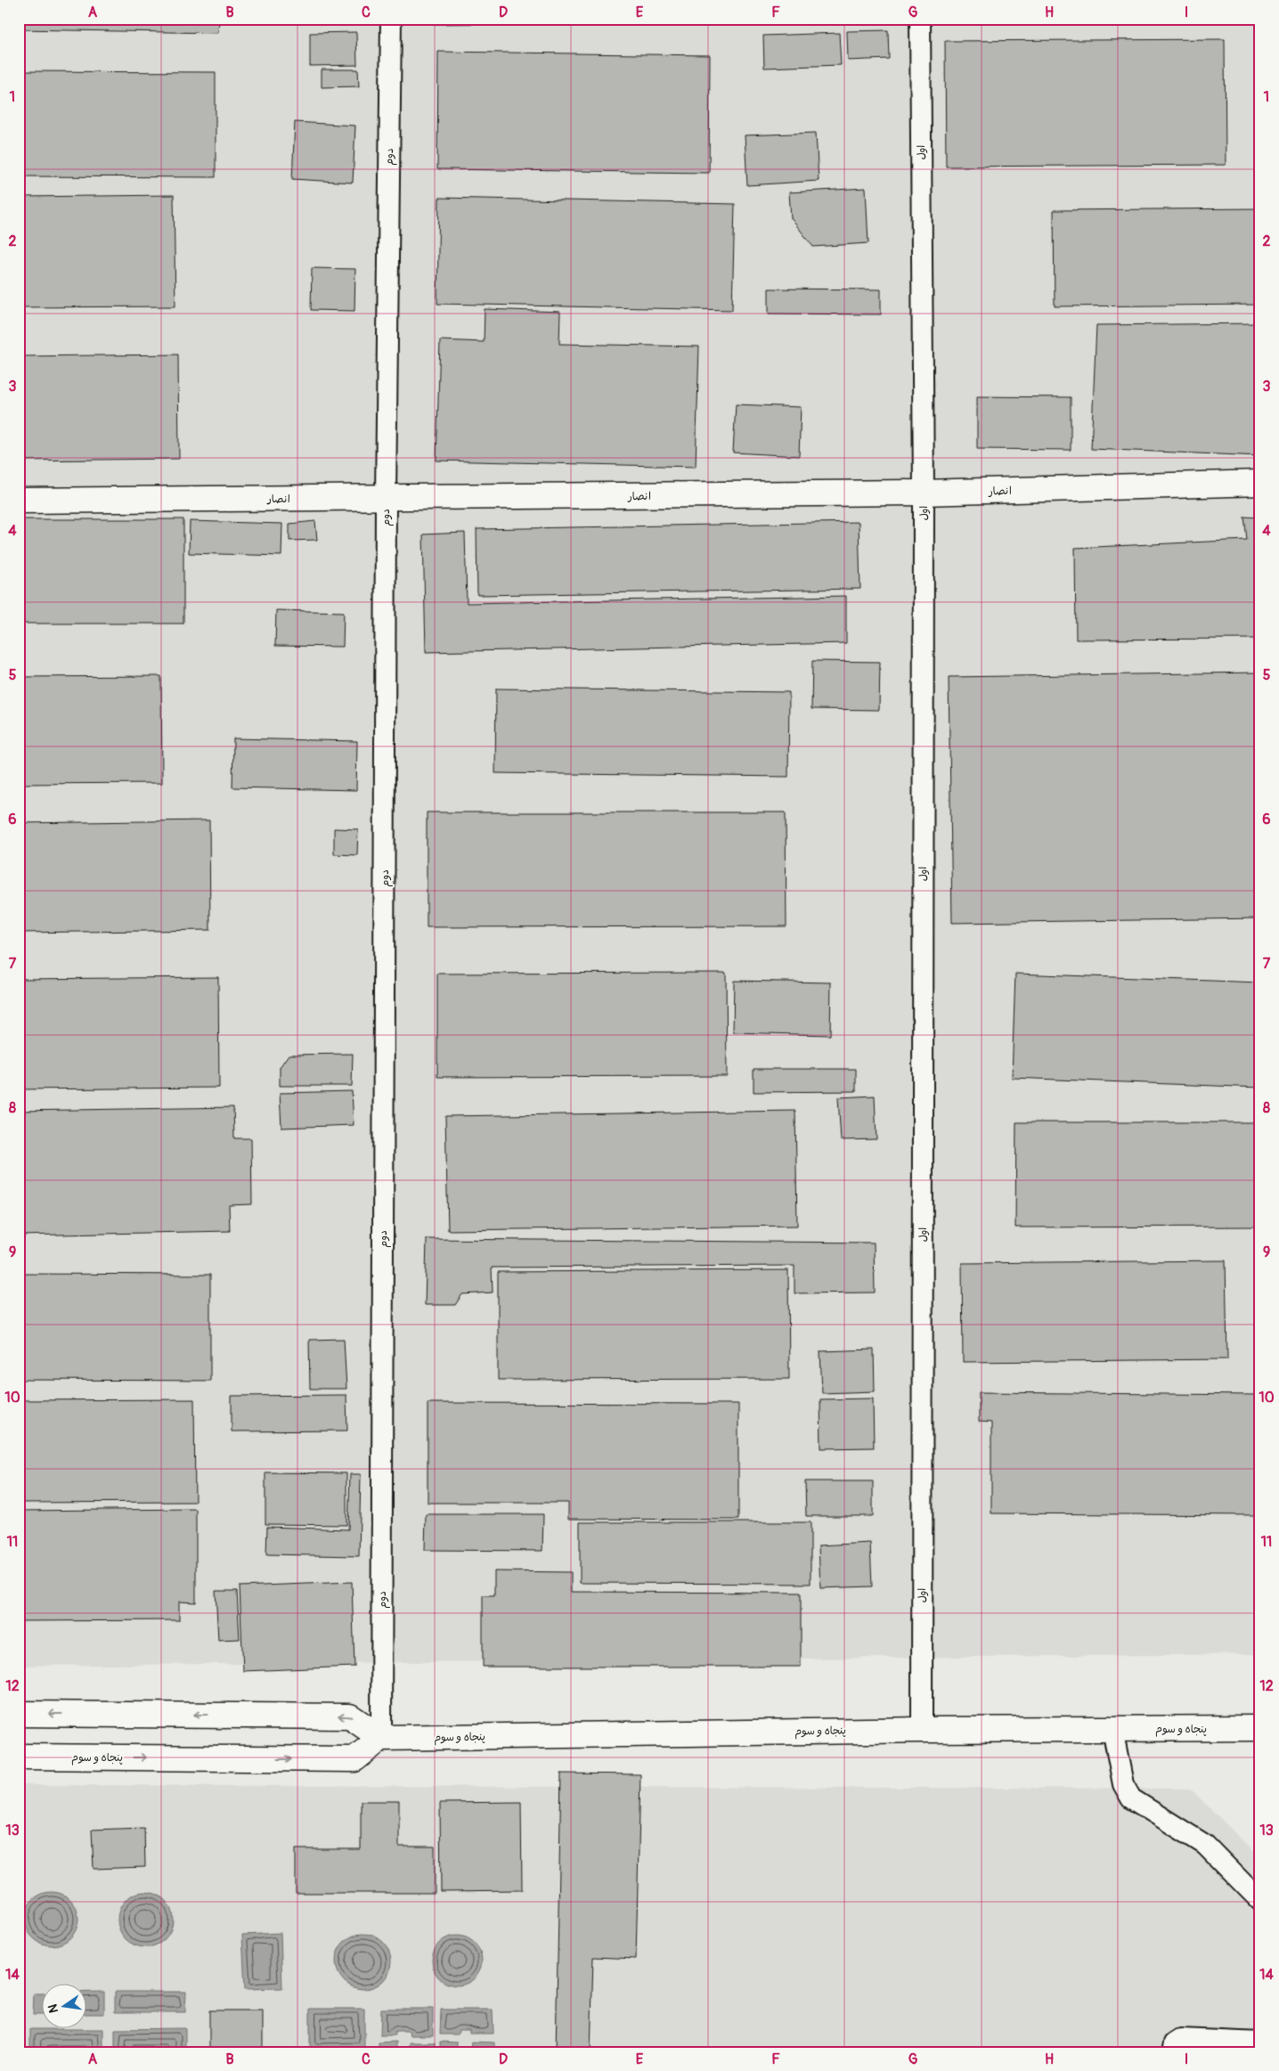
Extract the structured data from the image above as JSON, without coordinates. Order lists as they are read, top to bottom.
{
  "streets": {
    "street": ["انصار", "پنجاه و سوم"],
    "lane": ["اول", "دوم"]
  },
  "crossings": [
    ["اول", "انصار"],
    ["اول", "پنجاه و سوم"],
    ["دوم", "انصار"],
    ["دوم", "پنجاه و سوم"]
  ],
  "north": "left",
  "grid": {
    "columns": [
      "A",
      "B",
      "C",
      "D",
      "E",
      "F",
      "G",
      "H",
      "I"
    ],
    "rows": [
      "1",
      "2",
      "3",
      "4",
      "5",
      "6",
      "7",
      "8",
      "9",
      "10",
      "11",
      "12",
      "13",
      "14"
    ]
  }
}
